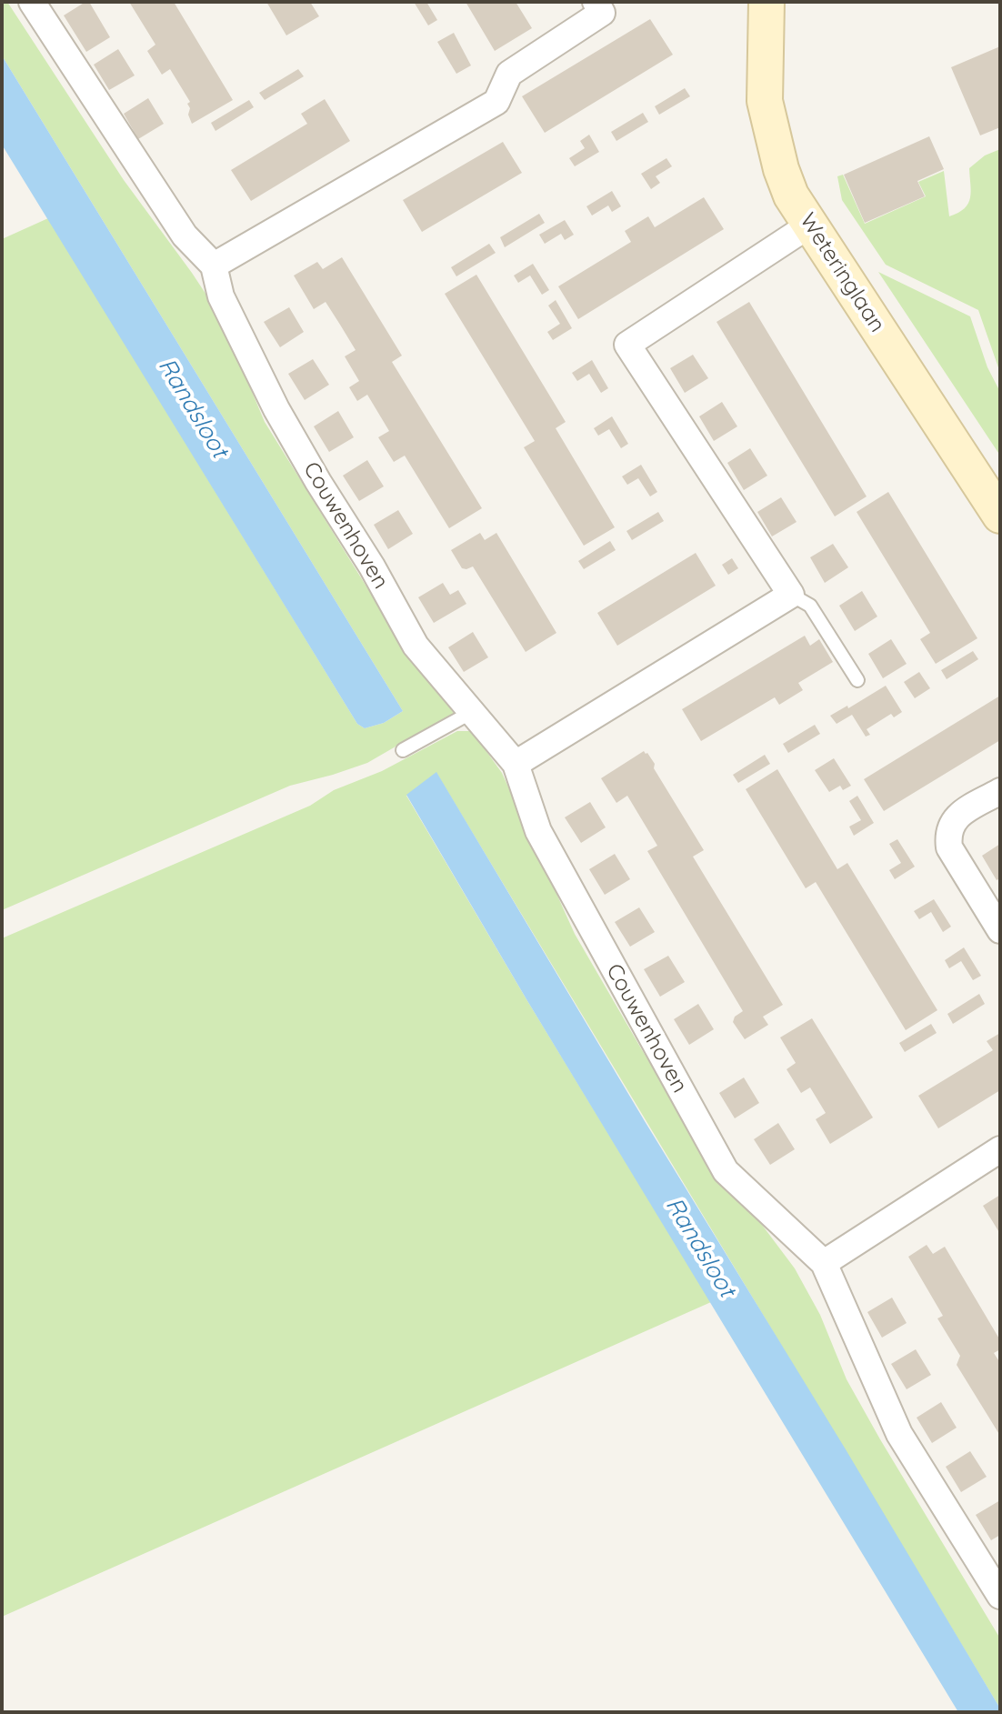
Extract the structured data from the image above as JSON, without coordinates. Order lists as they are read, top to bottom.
{
  "streets": {
    "street": ["Weteringlaan", "Couwenhoven"]
  },
  "water": ["Randsloot"]
}
